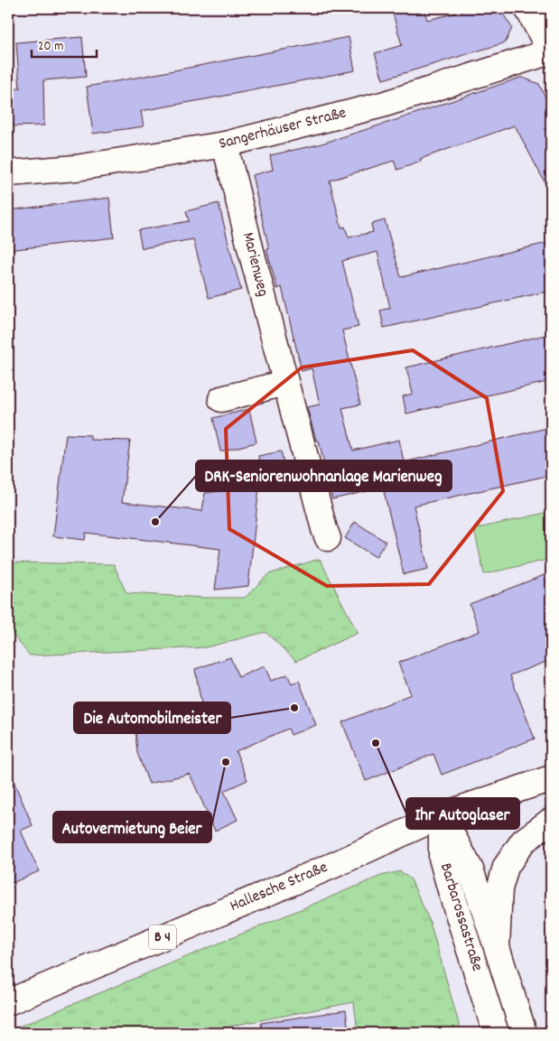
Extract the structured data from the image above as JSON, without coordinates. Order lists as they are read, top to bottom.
{
  "streets": {
    "main road": [
      "Sangerhäuser Straße",
      "Marienweg",
      "Hallesche Straße",
      "Barbarossastraße",
      "B 4"
    ]
  },
  "crossings": [
    ["Sangerhäuser Straße", "Marienweg"],
    ["Hallesche Straße", "Barbarossastraße"]
  ],
  "places": [
    "DRK-Seniorenwohnanlage Marienweg",
    "Die Automobilmeister",
    "Ihr Autoglaser",
    "Autovermietung Beier"
  ],
  "scale_bar": "20 m"
}
